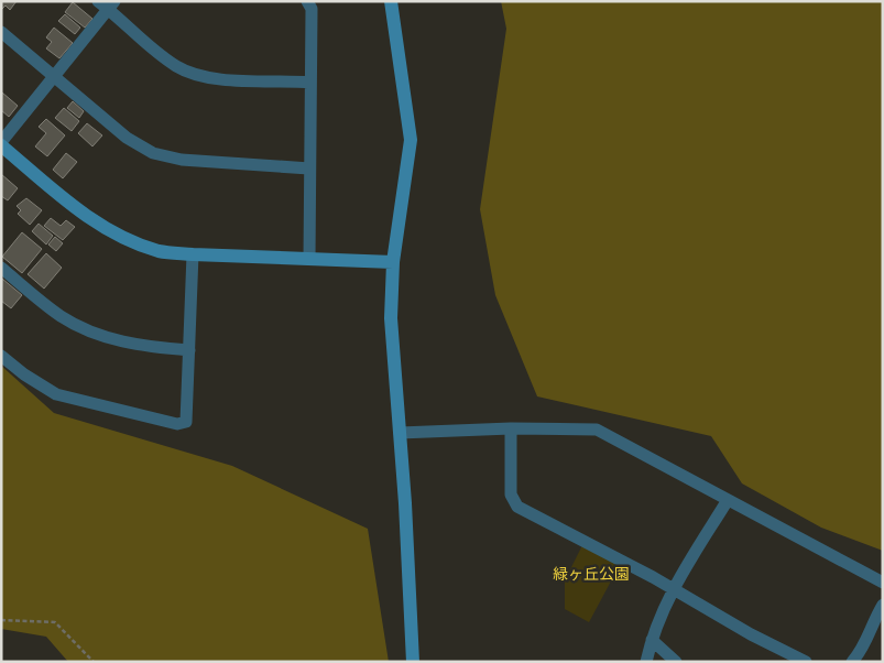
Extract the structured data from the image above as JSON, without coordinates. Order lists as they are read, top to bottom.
{
  "parks": ["緑ヶ丘公園"]
}
